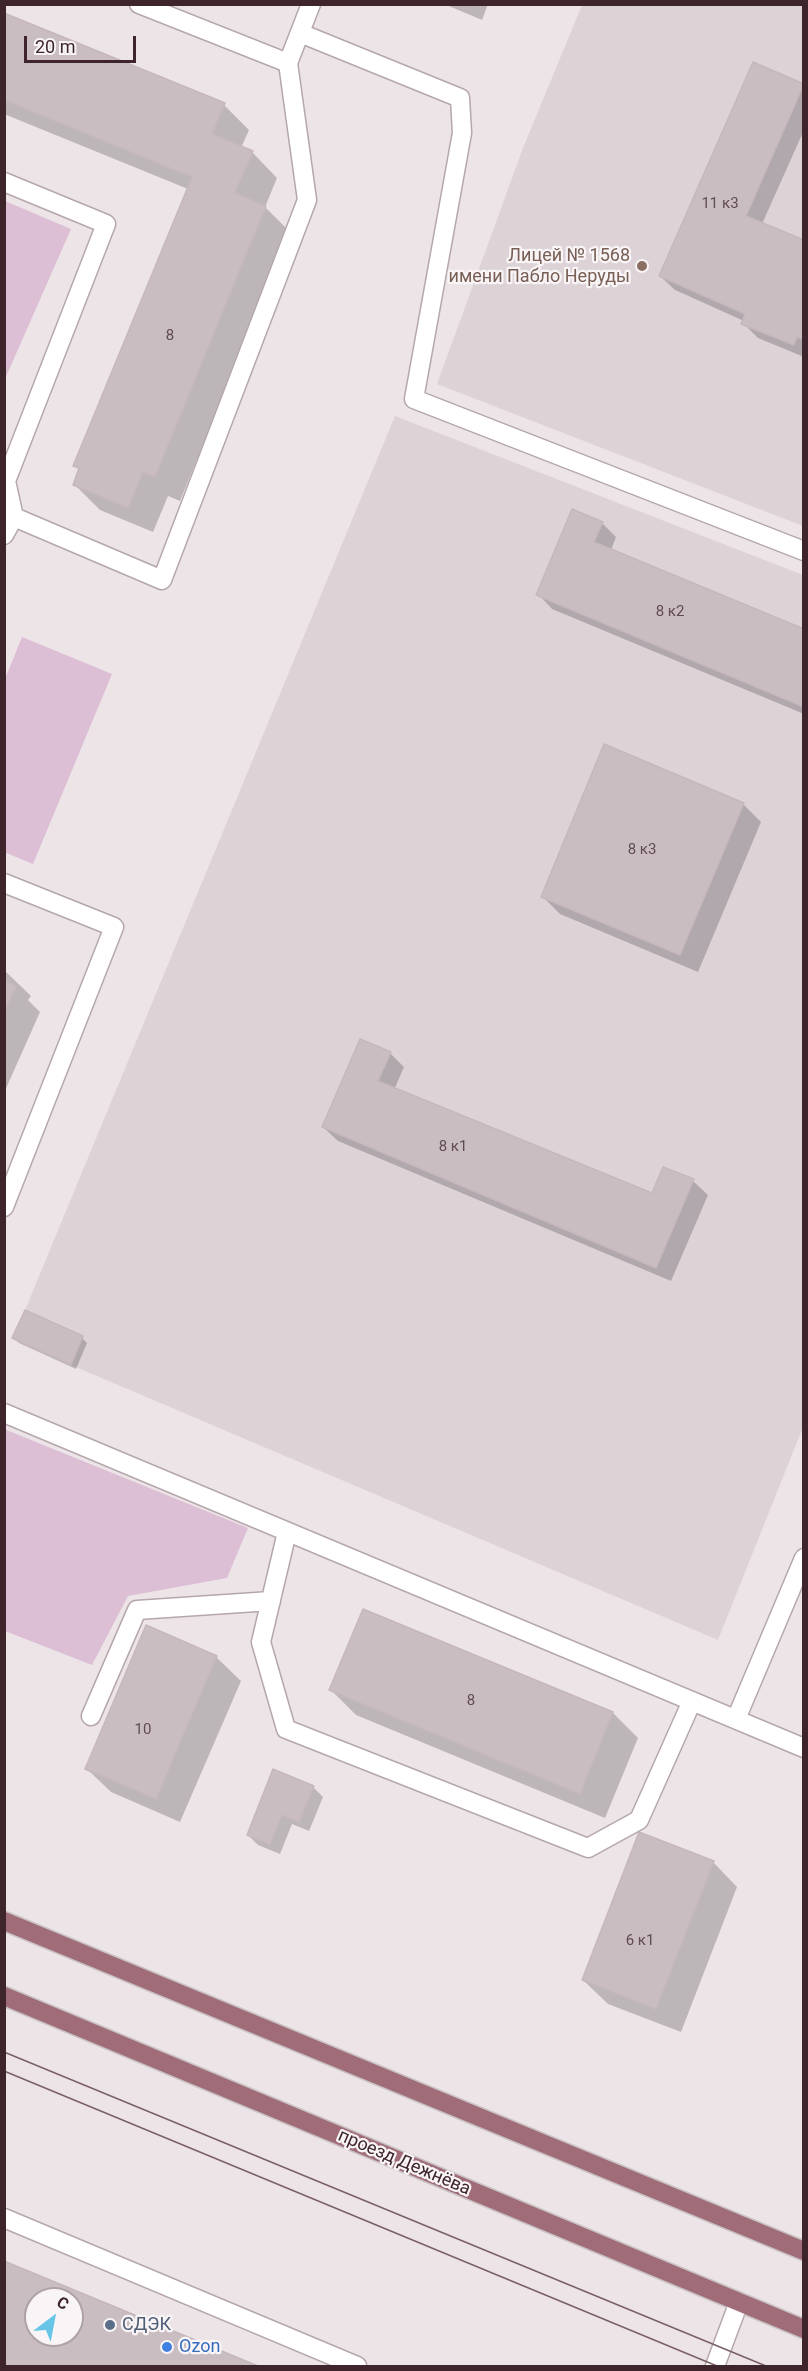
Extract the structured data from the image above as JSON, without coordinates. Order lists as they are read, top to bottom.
{
  "streets": {
    "main road": ["проезд Дежнёва"]
  },
  "places": ["Лицей № 1568 имени Пабло Неруды", "СДЭК", "Ozon"],
  "house_numbers": [
    "11 к3",
    "8",
    "8 к2",
    "8 к3",
    "8 к1",
    "8",
    "10",
    "6 к1"
  ],
  "scale_bar": "20 m",
  "north": "top right"
}
